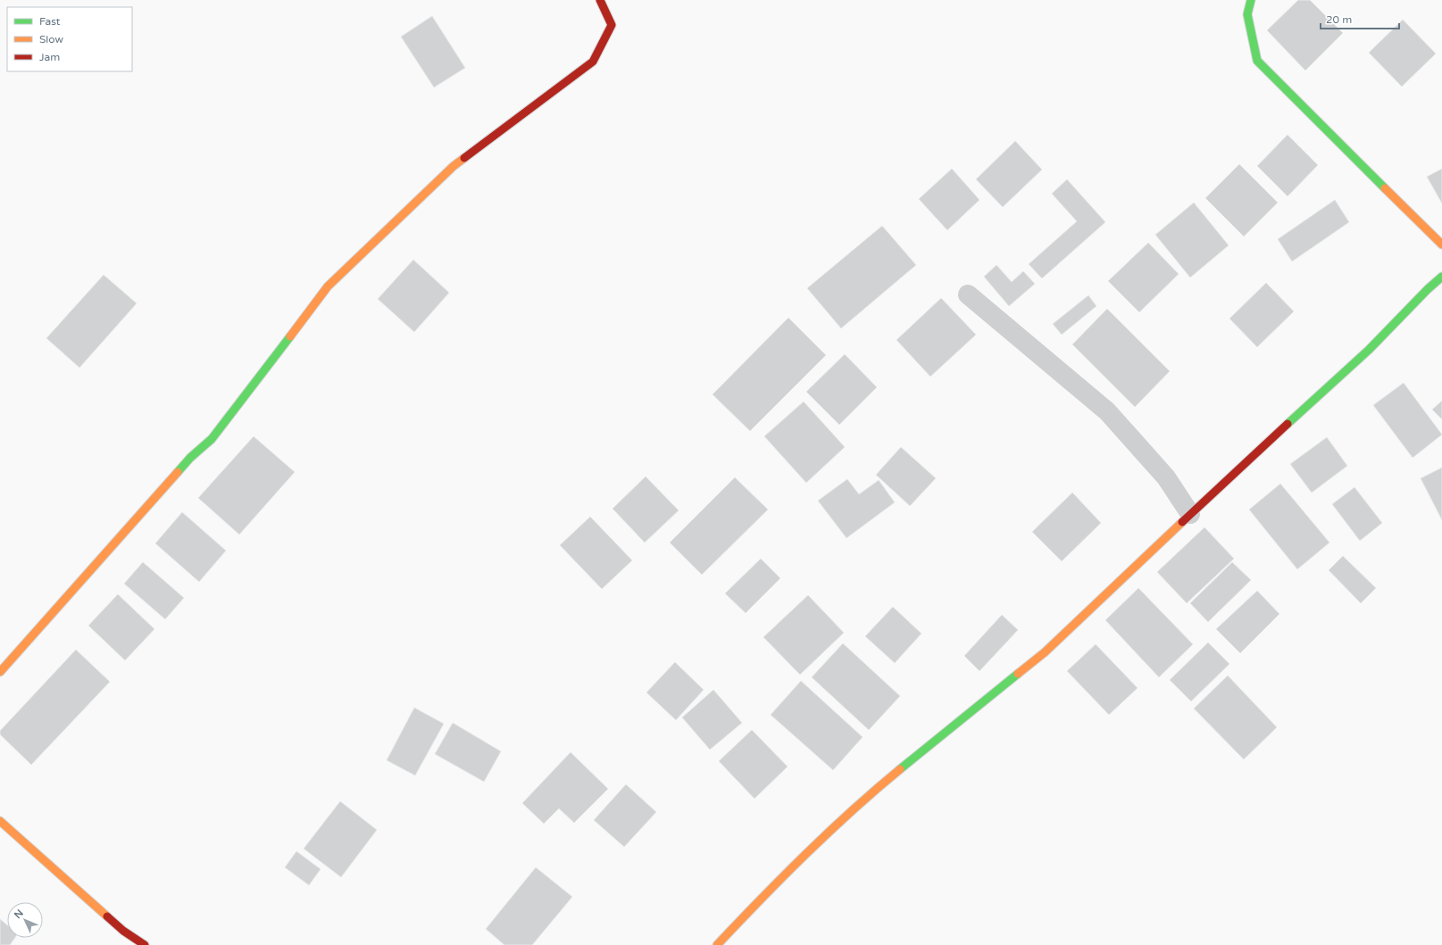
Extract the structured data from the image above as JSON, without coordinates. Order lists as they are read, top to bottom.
{
  "legend": ["Fast", "Slow", "Jam"],
  "scale_bar": "20 m",
  "north": "top left"
}
